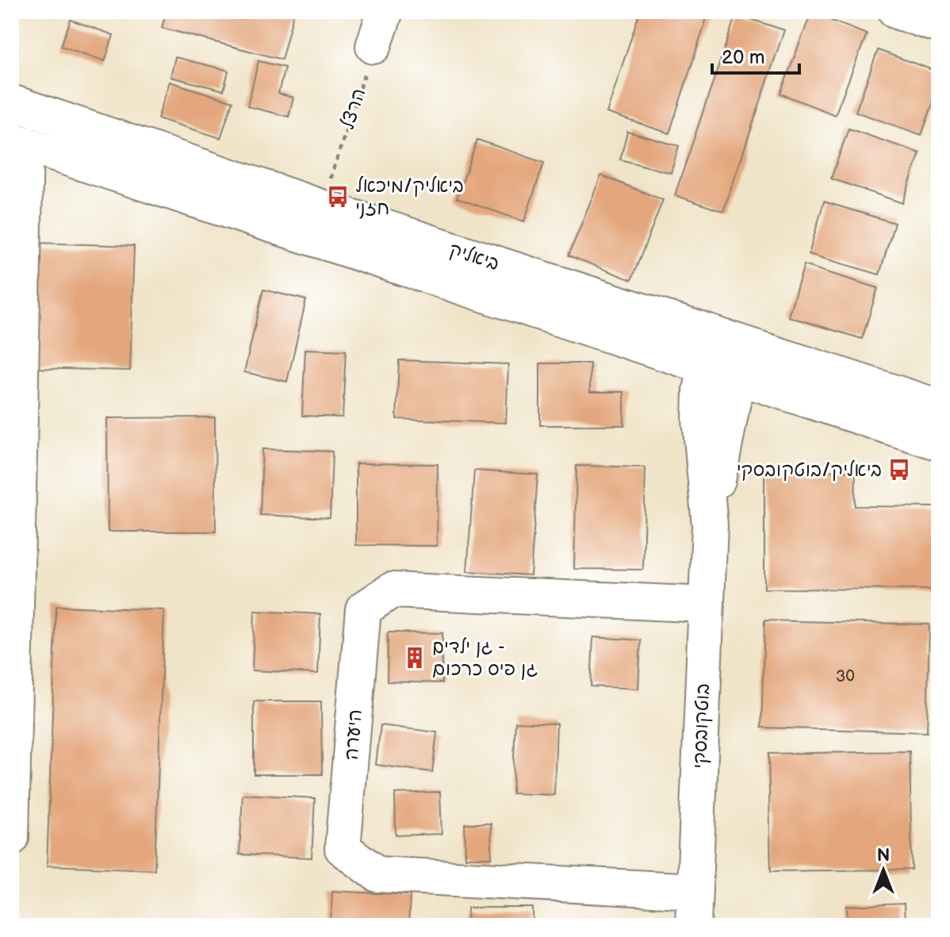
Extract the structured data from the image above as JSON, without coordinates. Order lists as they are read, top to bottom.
{
  "streets": {
    "street": ["ביאליק", "בוטקובסקי", "היערה"],
    "path": ["הרצל"]
  },
  "crossings": [
    ["הרצל", "ביאליק"],
    ["ביאליק", "בוטקובסקי"],
    ["בוטקובסקי", "היערה"]
  ],
  "places": {
    "bus stop": ["ביאליק/מיכאל חזני", "ביאליק/בוטקובסקי"],
    "building": ["גן ילדים - גן פיס כרכום"]
  },
  "house_numbers": ["30"],
  "scale_bar": "20 m",
  "north": "top"
}
